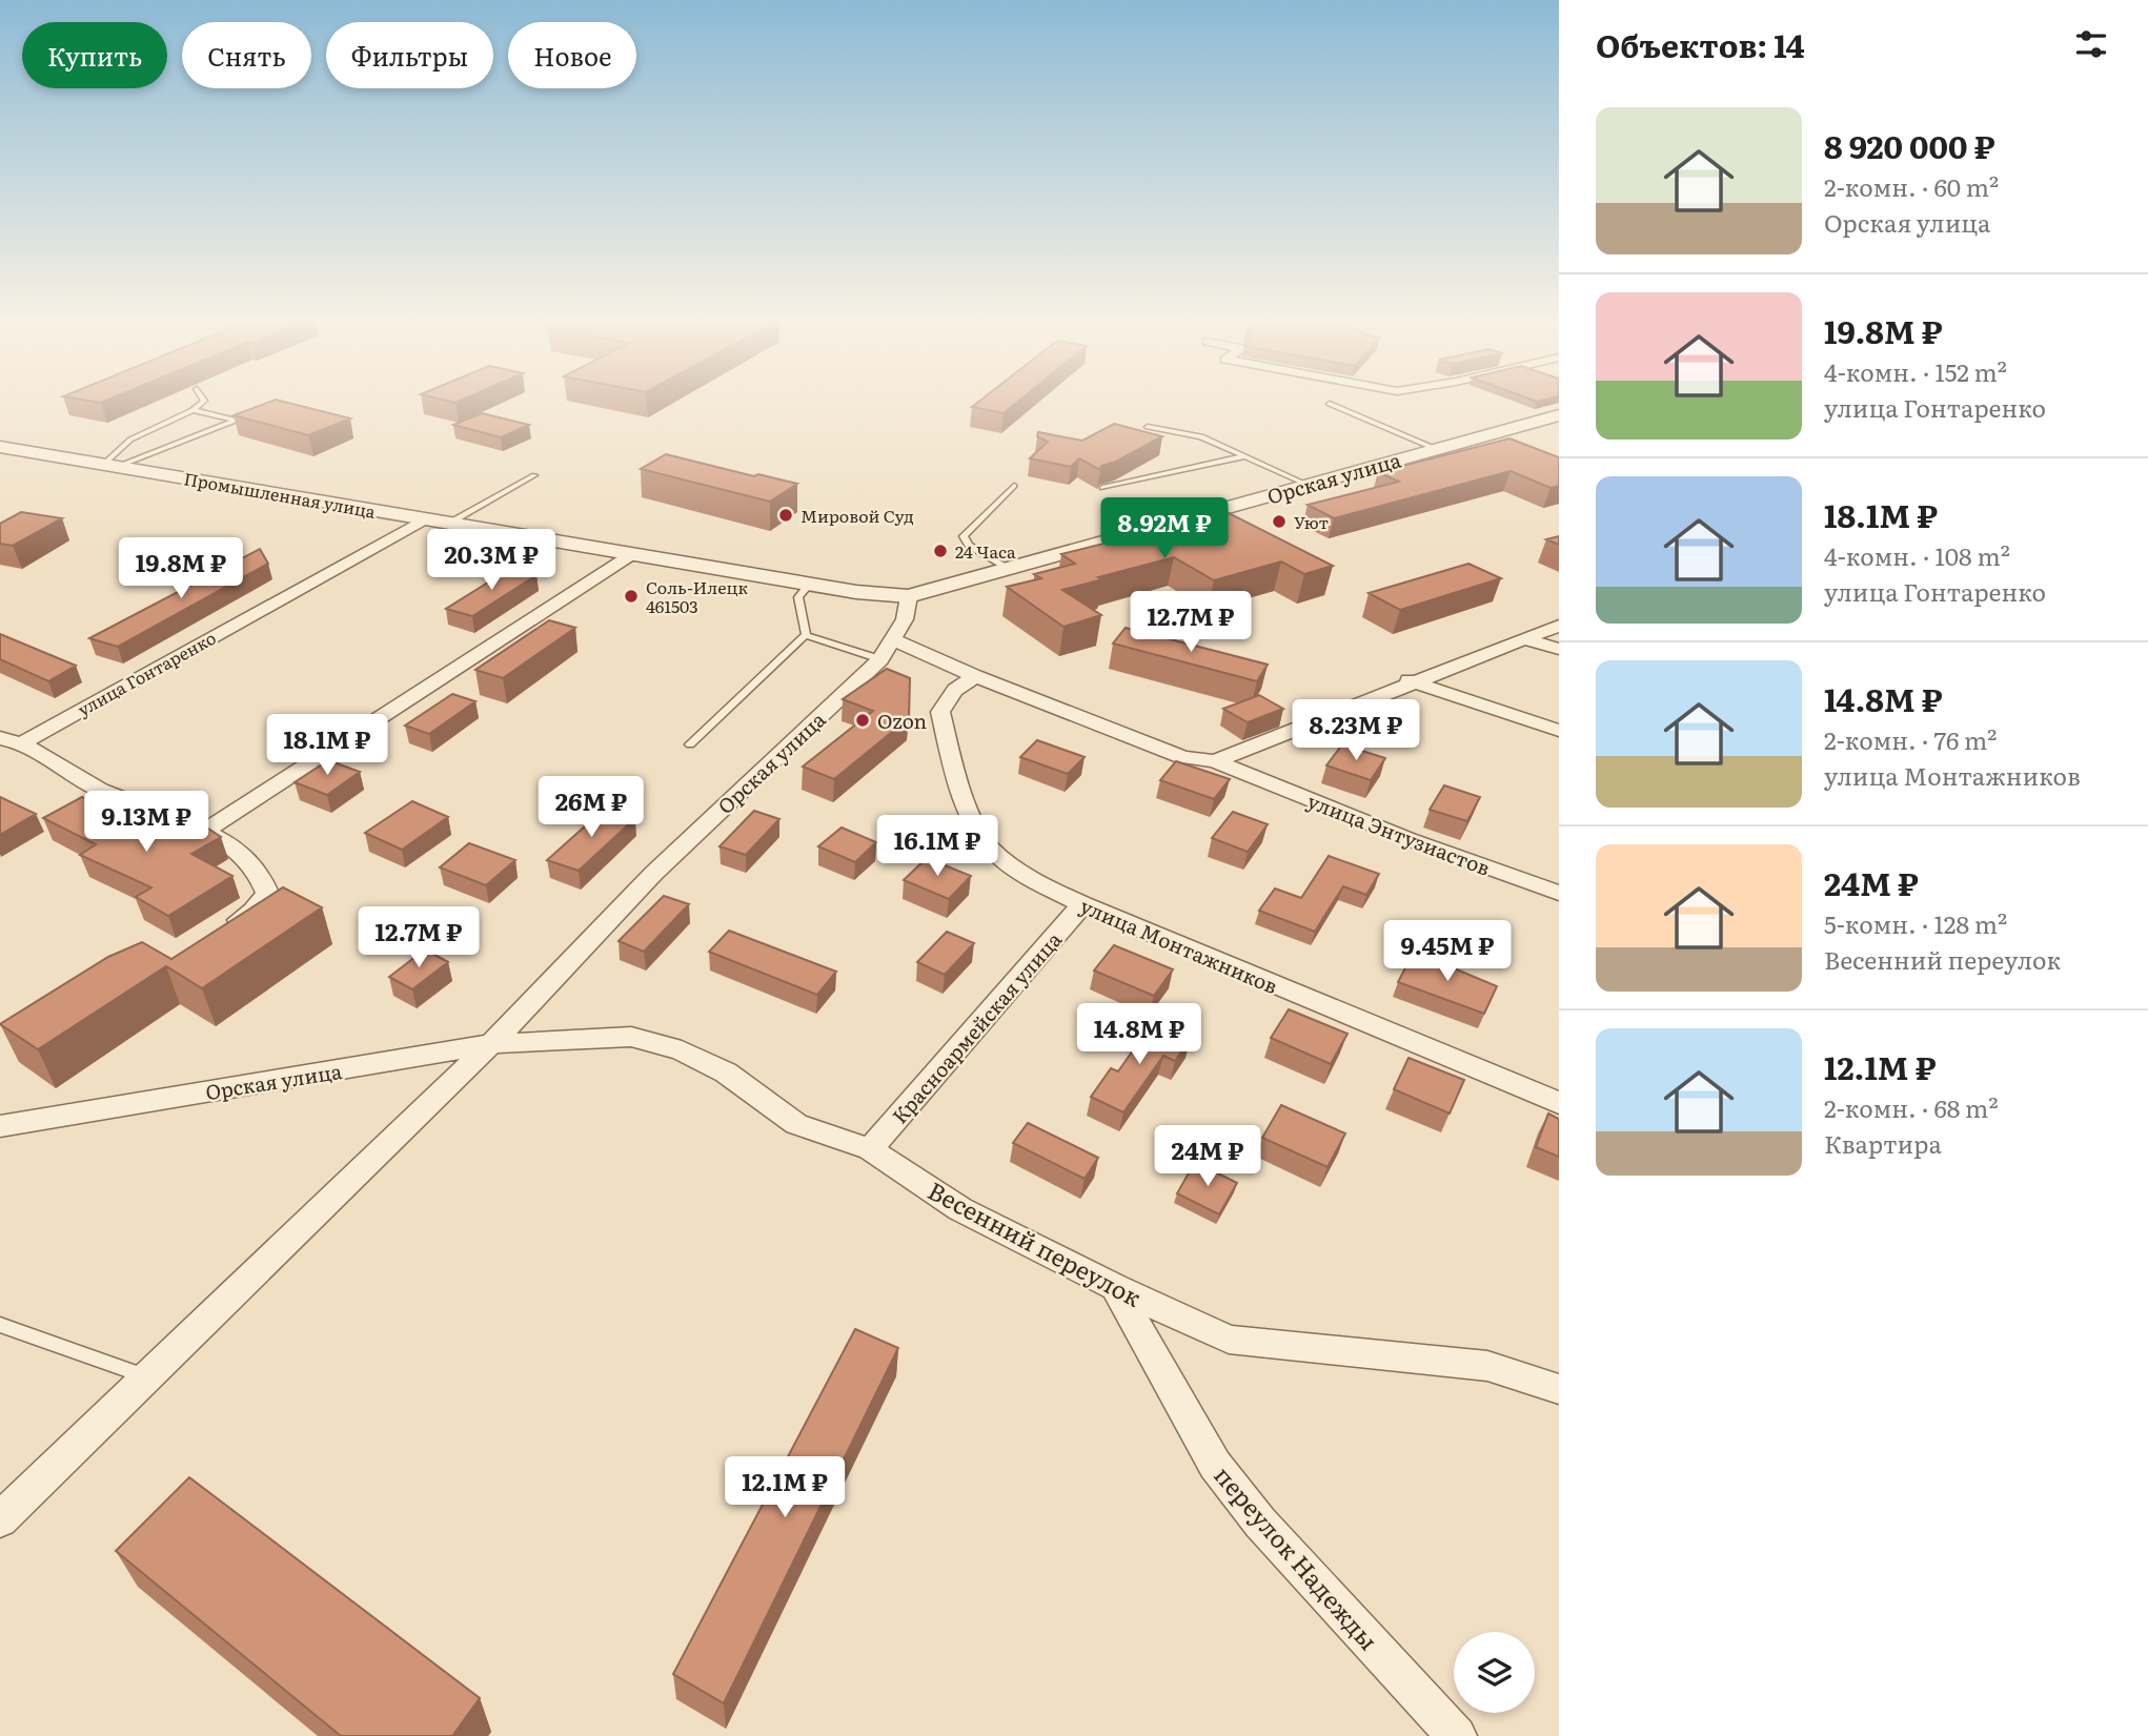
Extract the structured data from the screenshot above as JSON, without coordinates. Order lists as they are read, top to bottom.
{
  "streets": {
    "street": [
      "Орская улица",
      "Промышленная улица",
      "улица Гонтаренко",
      "улица Энтузиастов",
      "улица Монтажников",
      "Красноармейская улица",
      "Весенний переулок",
      "переулок Надежды"
    ]
  },
  "crossings": [
    ["Орская улица", "Промышленная улица"],
    ["Орская улица", "улица Энтузиастов"],
    ["Орская улица", "Весенний переулок"],
    ["Промышленная улица", "улица Гонтаренко"],
    ["улица Энтузиастов", "улица Монтажников"],
    ["улица Монтажников", "Красноармейская улица"],
    ["Красноармейская улица", "Весенний переулок"],
    ["Весенний переулок", "переулок Надежды"]
  ],
  "places": [
    "Мировой Суд",
    "Уют",
    "24 Часа",
    "Соль-Илецк 461503",
    "Ozon"
  ],
  "page": {
    "heading": "Объектов: 14",
    "chip": [
      "Купить",
      "Снять",
      "Фильтры",
      "Новое"
    ],
    "list": [
      {
        "name": "8 920 000 ₽",
        "note": "2-комн. · 60 m² · Орская улица"
      },
      {
        "name": "19.8M ₽",
        "note": "4-комн. · 152 m² · улица Гонтаренко"
      },
      {
        "name": "18.1M ₽",
        "note": "4-комн. · 108 m² · улица Гонтаренко"
      },
      {
        "name": "14.8M ₽",
        "note": "2-комн. · 76 m² · улица Монтажников"
      },
      {
        "name": "24M ₽",
        "note": "5-комн. · 128 m² · Весенний переулок"
      },
      {
        "name": "12.1M ₽",
        "note": "2-комн. · 68 m² · Квартира"
      }
    ],
    "price": [
      "8.92M ₽",
      "20.3M ₽",
      "19.8M ₽",
      "12.7M ₽",
      "8.23M ₽",
      "18.1M ₽",
      "26M ₽",
      "9.13M ₽",
      "16.1M ₽",
      "12.7M ₽",
      "9.45M ₽",
      "14.8M ₽",
      "24M ₽",
      "12.1M ₽"
    ]
  }
}
